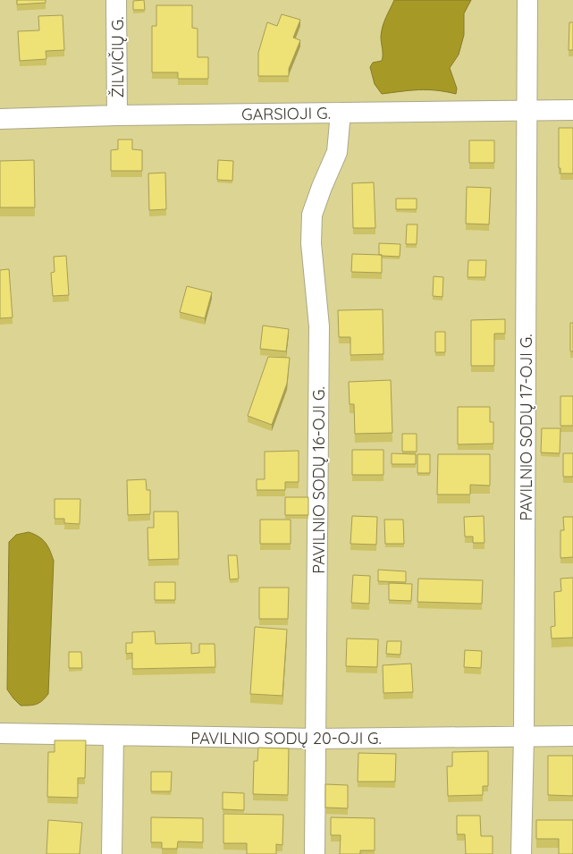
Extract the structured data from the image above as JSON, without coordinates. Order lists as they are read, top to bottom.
{
  "streets": {
    "street": [
      "ŽILVIČIŲ G.",
      "GARSIOJI G.",
      "PAVILNIO SODŲ 17-OJI G.",
      "PAVILNIO SODŲ 16-OJI G.",
      "PAVILNIO SODŲ 20-OJI G."
    ]
  },
  "crossings": [
    ["ŽILVIČIŲ G.", "GARSIOJI G."],
    ["GARSIOJI G.", "PAVILNIO SODŲ 17-OJI G."],
    ["GARSIOJI G.", "PAVILNIO SODŲ 16-OJI G."],
    ["PAVILNIO SODŲ 17-OJI G.", "PAVILNIO SODŲ 20-OJI G."],
    ["PAVILNIO SODŲ 16-OJI G.", "PAVILNIO SODŲ 20-OJI G."]
  ]
}
